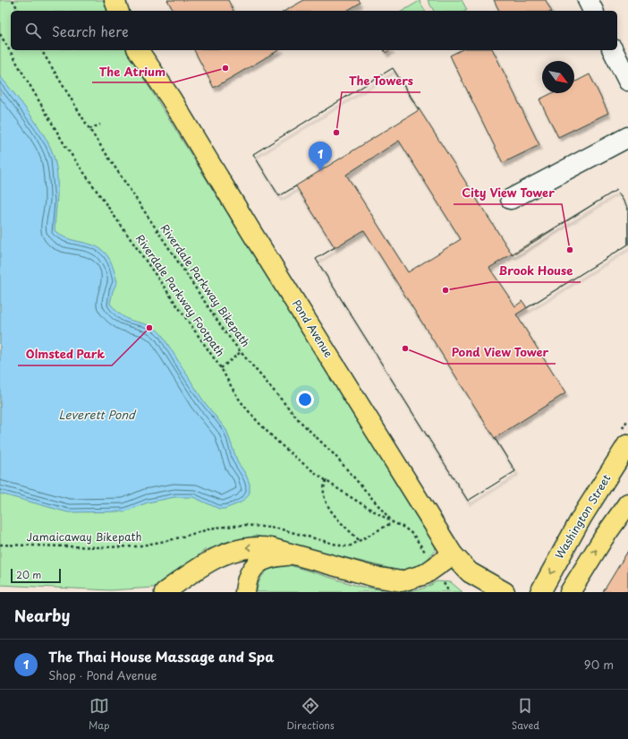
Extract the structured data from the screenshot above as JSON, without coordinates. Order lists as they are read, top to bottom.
{
  "streets": {
    "main road": ["Pond Avenue", "Washington Street"],
    "path": ["Riverdale Parkway Bikepath", "Riverdale Parkway Footpath", "Jamaicaway Bikepath"]
  },
  "crossings": [
    ["Riverdale Parkway Bikepath", "Riverdale Parkway Footpath"],
    ["Riverdale Parkway Bikepath", "Jamaicaway Bikepath"],
    ["Riverdale Parkway Footpath", "Jamaicaway Bikepath"]
  ],
  "water": ["Leverett Pond"],
  "places": [
    "The Atrium",
    "The Towers",
    "City View Tower",
    "Brook House",
    "Olmsted Park",
    "Pond View Tower"
  ],
  "scale_bar": "20 m",
  "north": "bottom right",
  "page": {
    "search": "Search here",
    "pins": "1",
    "scale": "20 m",
    "heading": "Nearby",
    "list": [
      {
        "mark": "1",
        "name": "The Thai House Massage and Spa",
        "note": "Shop · Pond Avenue",
        "value": "90 m"
      }
    ],
    "nav": ["Map", "Directions", "Saved"]
  }
}
